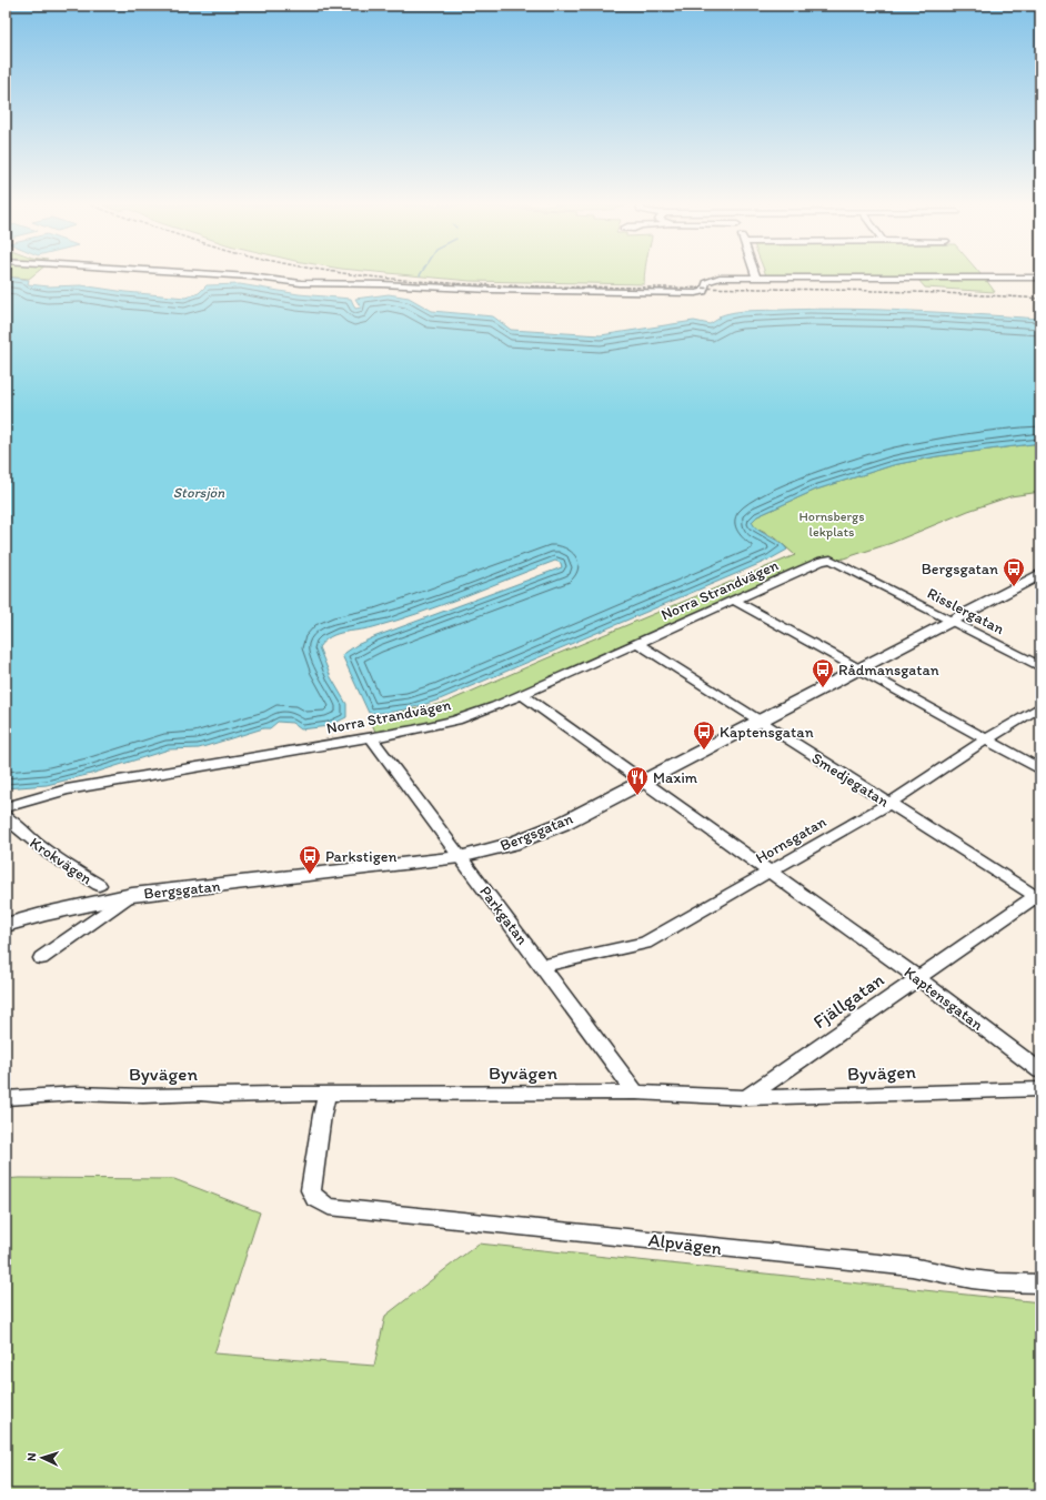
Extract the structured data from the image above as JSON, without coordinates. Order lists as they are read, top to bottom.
{
  "streets": {
    "street": [
      "Norra Strandvägen",
      "Risslergatan",
      "Smedjegatan",
      "Bergsgatan",
      "Hornsgatan",
      "Krokvägen",
      "Parkgatan",
      "Kaptensgatan",
      "Fjällgatan",
      "Byvägen",
      "Alpvägen"
    ]
  },
  "crossings": [
    ["Norra Strandvägen", "Risslergatan"],
    ["Norra Strandvägen", "Smedjegatan"],
    ["Norra Strandvägen", "Parkgatan"],
    ["Norra Strandvägen", "Kaptensgatan"],
    ["Risslergatan", "Bergsgatan"],
    ["Smedjegatan", "Bergsgatan"],
    ["Smedjegatan", "Hornsgatan"],
    ["Smedjegatan", "Fjällgatan"],
    ["Bergsgatan", "Parkgatan"],
    ["Bergsgatan", "Kaptensgatan"],
    ["Hornsgatan", "Parkgatan"],
    ["Hornsgatan", "Kaptensgatan"],
    ["Parkgatan", "Byvägen"],
    ["Kaptensgatan", "Fjällgatan"],
    ["Fjällgatan", "Byvägen"],
    ["Byvägen", "Alpvägen"]
  ],
  "water": ["Storsjön"],
  "parks": ["Hornsbergs lekplats"],
  "places": {
    "bus stop": [
      "Bergsgatan",
      "Rådmansgatan",
      "Kaptensgatan",
      "Parkstigen"
    ],
    "restaurant": ["Maxim"]
  },
  "north": "left"
}
